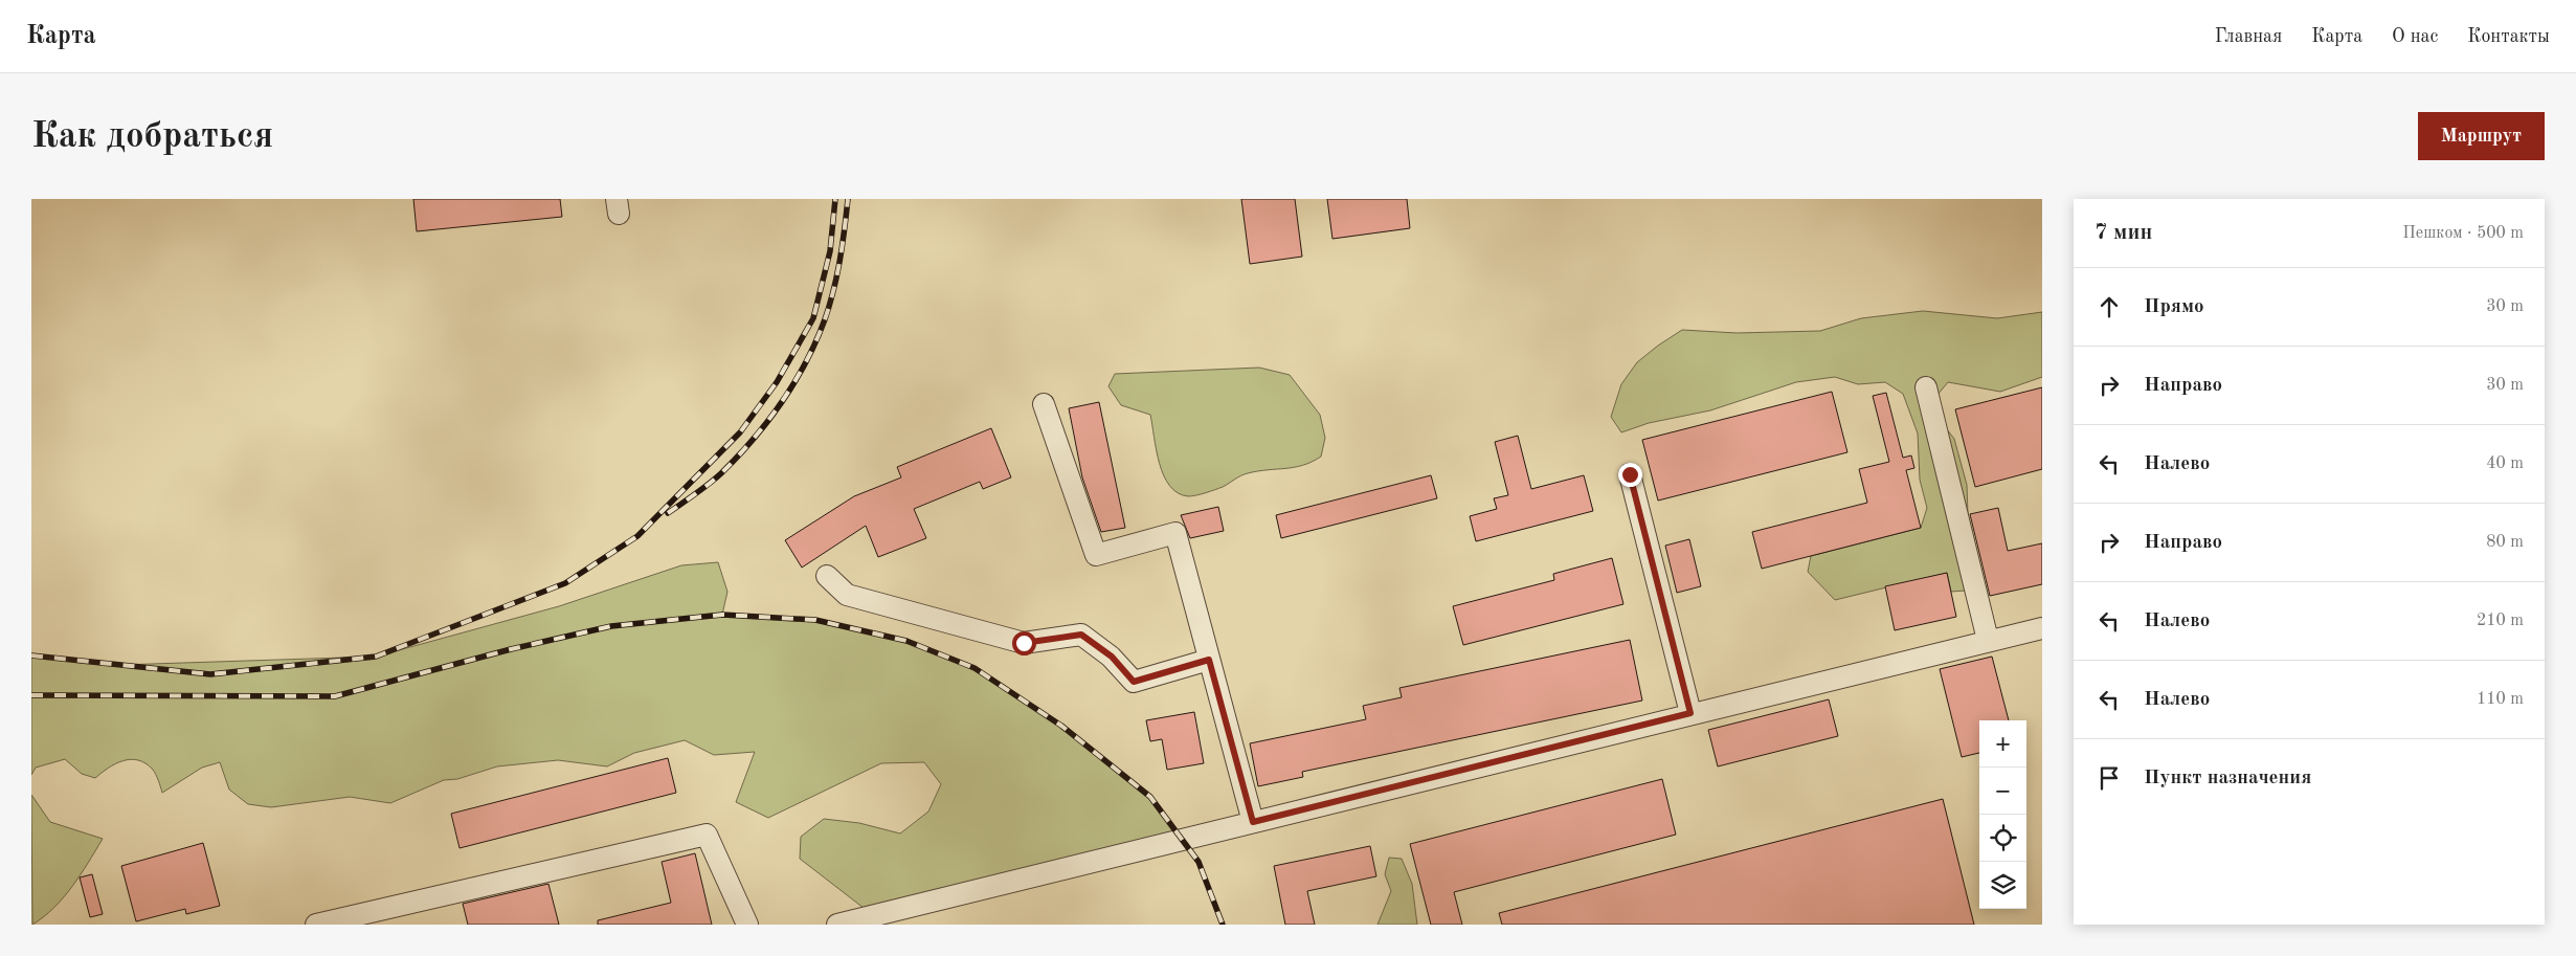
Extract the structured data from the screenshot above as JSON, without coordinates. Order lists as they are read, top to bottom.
{
  "page": {
    "header": "Карта",
    "nav": [
      "Главная",
      "Карта",
      "О нас",
      "Контакты"
    ],
    "buttons": "Маршрут",
    "title": "Как добраться",
    "heading": ["7 мин", "Пешком · 500 m"],
    "list": [
      ["Прямо", "30 m"],
      ["Направо", "30 m"],
      ["Налево", "40 m"],
      ["Направо", "80 m"],
      ["Налево", "210 m"],
      ["Налево", "110 m"],
      "Пункт назначения"
    ],
    "map_buttons": ["+", "−"]
  }
}
